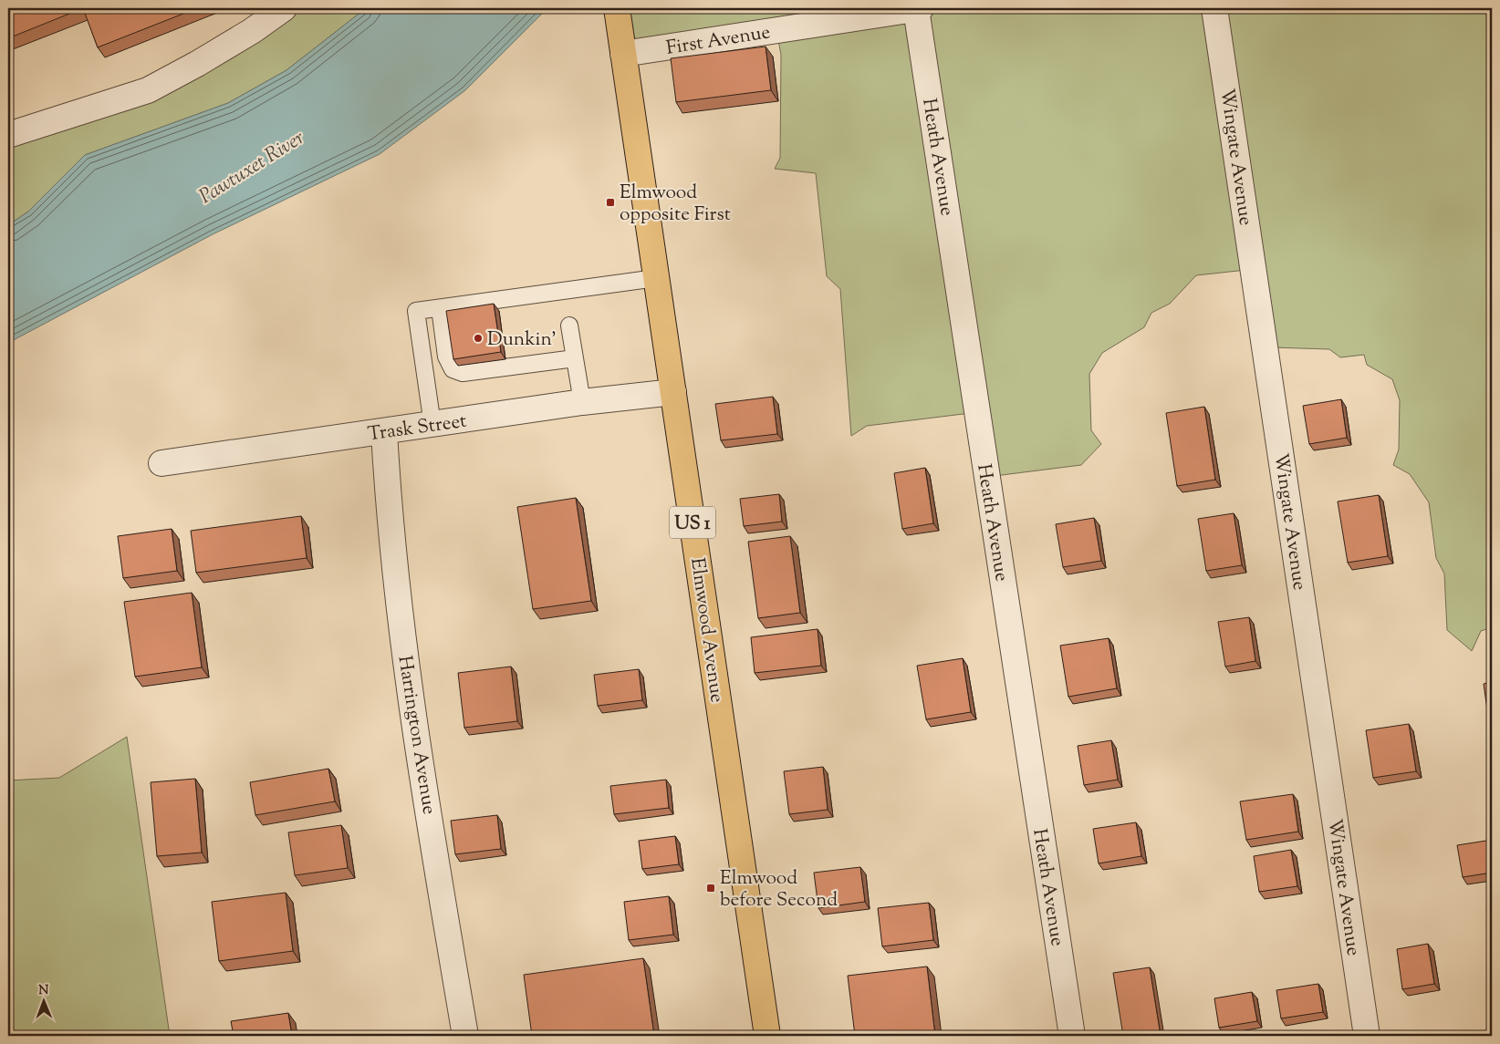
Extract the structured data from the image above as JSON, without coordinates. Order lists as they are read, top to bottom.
{
  "streets": {
    "main road": ["US 1", "Elmwood Avenue"],
    "street": [
      "First Avenue",
      "Heath Avenue",
      "Wingate Avenue",
      "Trask Street",
      "Harrington Avenue"
    ]
  },
  "crossings": [
    ["First Avenue", "Heath Avenue"],
    ["First Avenue", "Elmwood Avenue"],
    ["Trask Street", "Elmwood Avenue"],
    ["Trask Street", "Harrington Avenue"]
  ],
  "water": ["Pawtuxet River"],
  "places": {
    "transit": ["Elmwood opposite First", "Elmwood before Second"],
    "other": ["Dunkin'"]
  },
  "north": "top"
}
